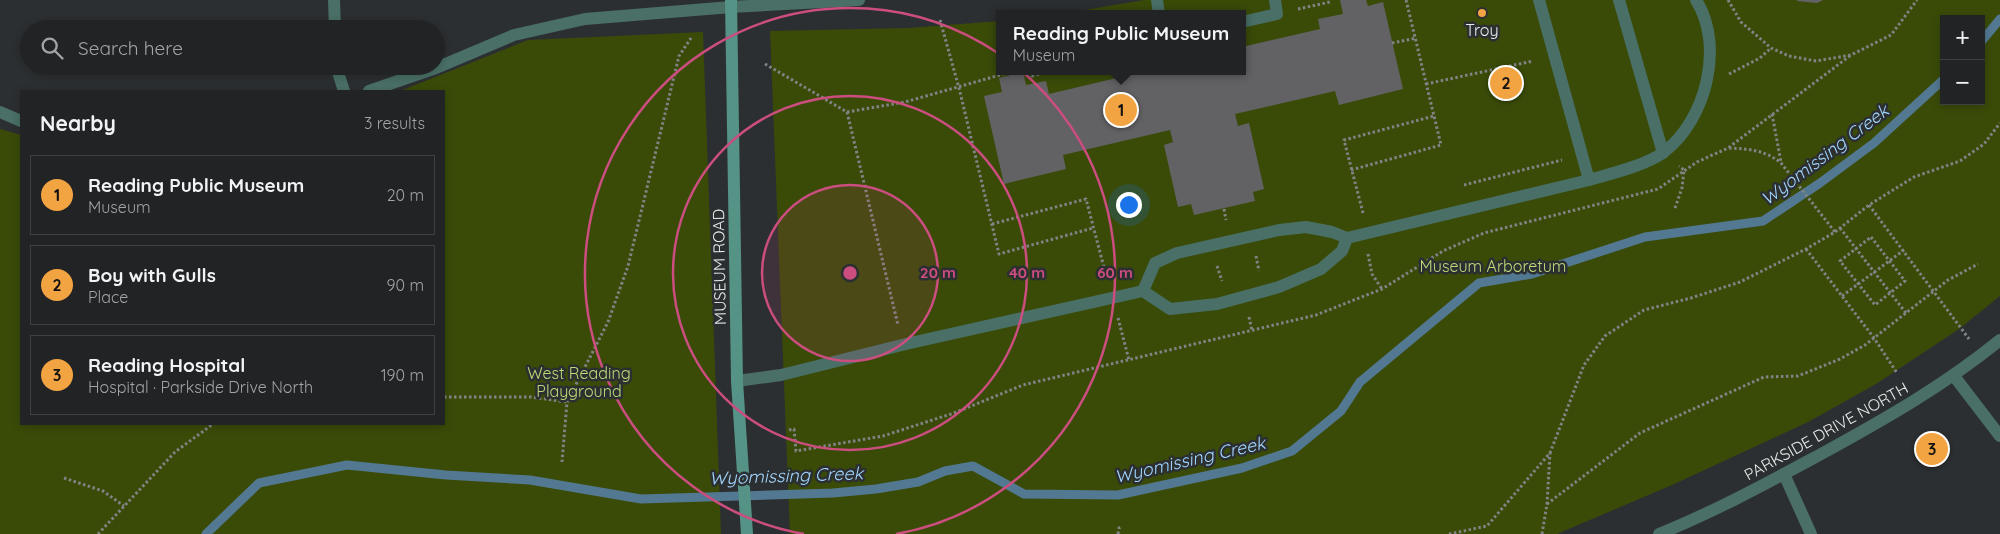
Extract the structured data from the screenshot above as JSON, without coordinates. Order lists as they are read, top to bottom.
{
  "streets": {
    "main road": ["MUSEUM ROAD"],
    "street": ["PARKSIDE DRIVE NORTH"]
  },
  "water": ["Wyomissing Creek"],
  "parks": ["Museum Arboretum", "West Reading Playground"],
  "places": ["Troy"],
  "page": {
    "popup": ["Reading Public Museum", "Museum"],
    "map_buttons": ["+", "−"],
    "search": "Search here",
    "pins": ["2", "1", "3"],
    "heading": ["Nearby", "3 results"],
    "list": [
      {
        "mark": "1",
        "name": "Reading Public Museum",
        "note": "Museum",
        "value": "20 m"
      },
      {
        "mark": "2",
        "name": "Boy with Gulls",
        "note": "Place",
        "value": "90 m"
      },
      {
        "mark": "3",
        "name": "Reading Hospital",
        "note": "Hospital · Parkside Drive North",
        "value": "190 m"
      }
    ]
  },
  "rings": ["20 m", "40 m", "60 m"]
}
